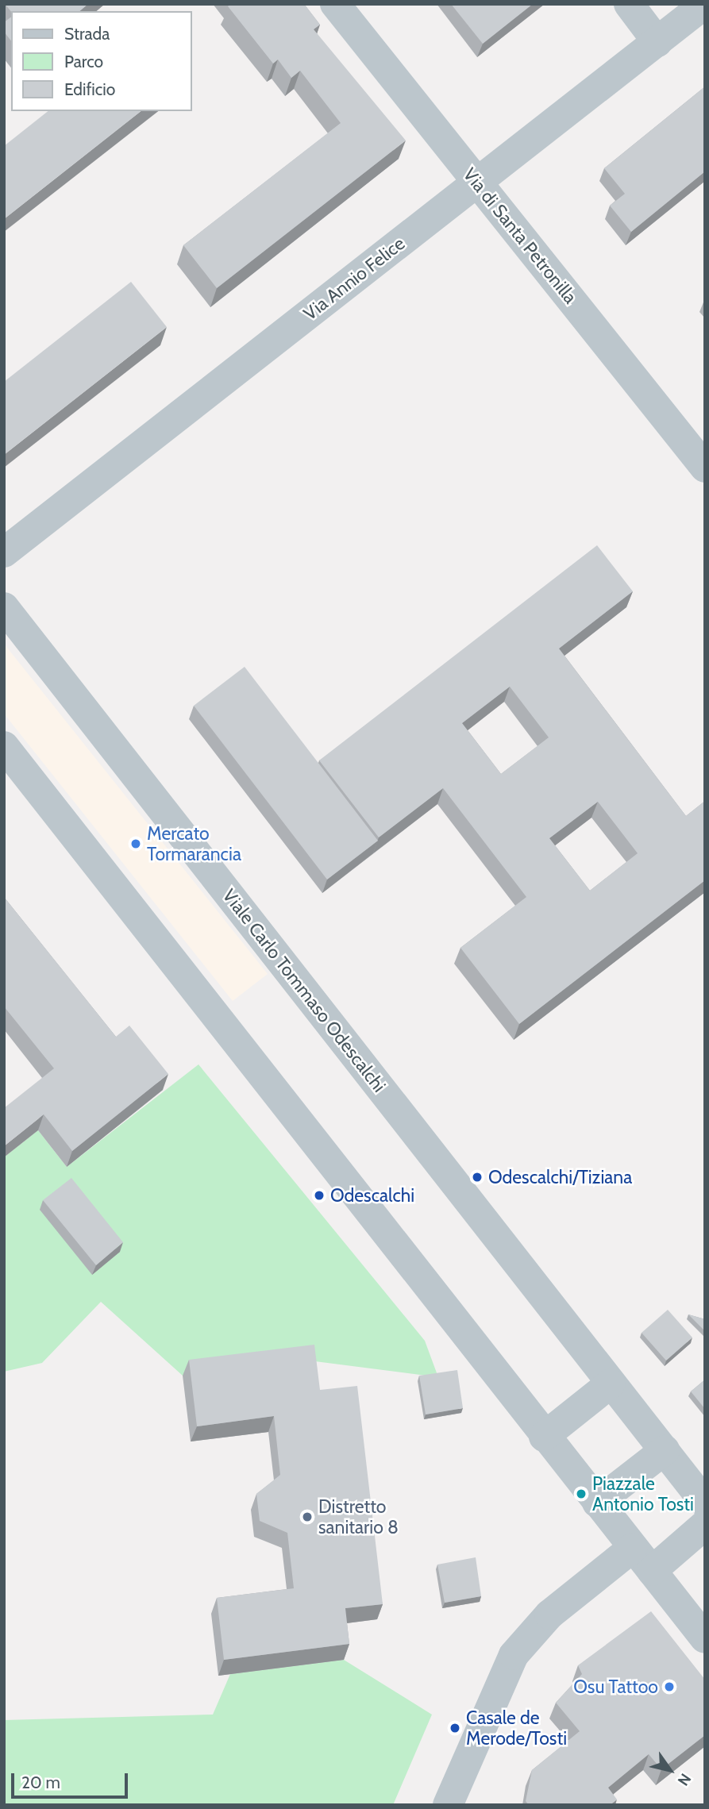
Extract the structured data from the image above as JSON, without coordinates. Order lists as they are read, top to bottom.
{
  "streets": {
    "street": ["Via di Santa Petronilla", "Via Annio Felice", "Viale Carlo Tommaso Odescalchi"]
  },
  "crossings": [
    ["Via di Santa Petronilla", "Via Annio Felice"]
  ],
  "places": [
    "Mercato Tormarancia",
    "Odescalchi/Tiziana",
    "Odescalchi",
    "Piazzale Antonio Tosti",
    "Distretto sanitario 8",
    "Osu Tattoo",
    "Casale de Merode/Tosti"
  ],
  "legend": ["Strada", "Parco", "Edificio"],
  "scale_bar": "20 m",
  "north": "bottom right"
}
